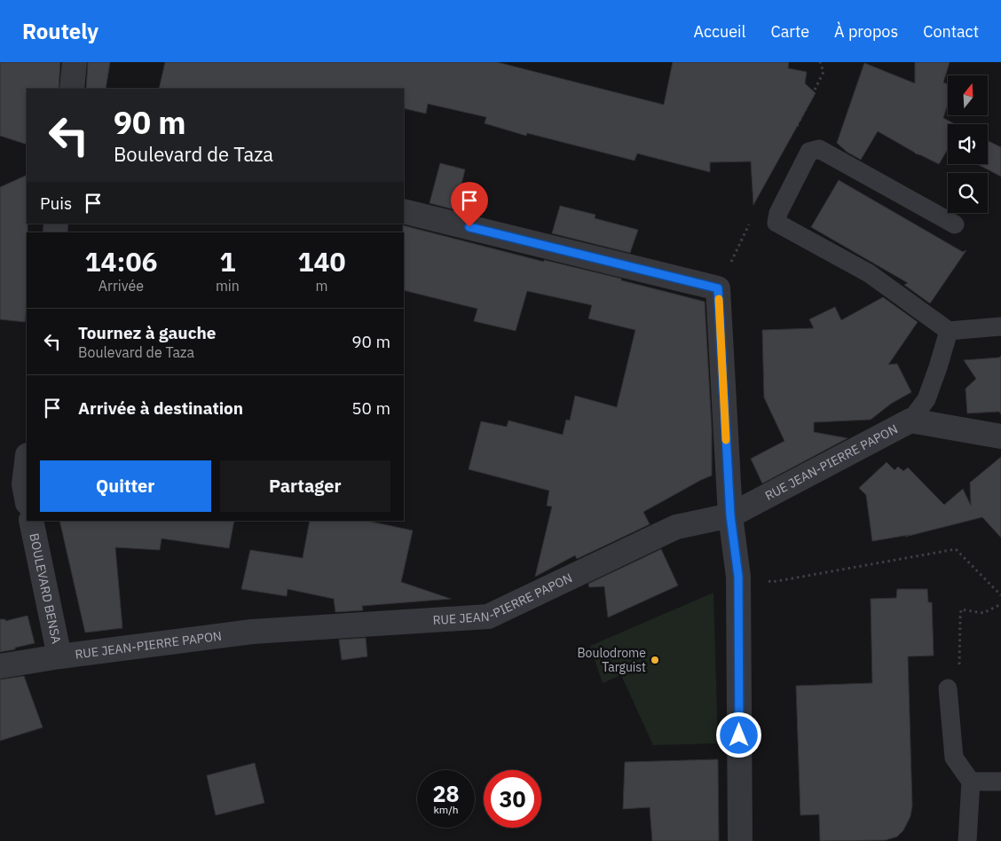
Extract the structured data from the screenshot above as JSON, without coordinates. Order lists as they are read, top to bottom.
{
  "streets": {
    "street": ["RUE JEAN-PIERRE PAPON", "BOULEVARD BENSA"]
  },
  "crossings": [
    ["RUE JEAN-PIERRE PAPON", "BOULEVARD BENSA"]
  ],
  "places": ["Boulodrome Targuist"],
  "north": "top",
  "page": {
    "header": "Routely",
    "nav": [
      "Accueil",
      "Carte",
      "À propos",
      "Contact"
    ],
    "turn": ["90 m", "Boulevard de Taza"],
    "then": "Puis",
    "eta": [
      "14:06",
      "Arrivée",
      "1",
      "min",
      "140",
      "m"
    ],
    "list": [
      {
        "name": "Tournez à gauche",
        "note": "Boulevard de Taza",
        "value": "90 m"
      },
      {
        "name": "Arrivée à destination",
        "value": "50 m"
      }
    ],
    "buttons": ["Quitter", "Partager"],
    "speed": "28 km/h",
    "limit": "30"
  }
}
